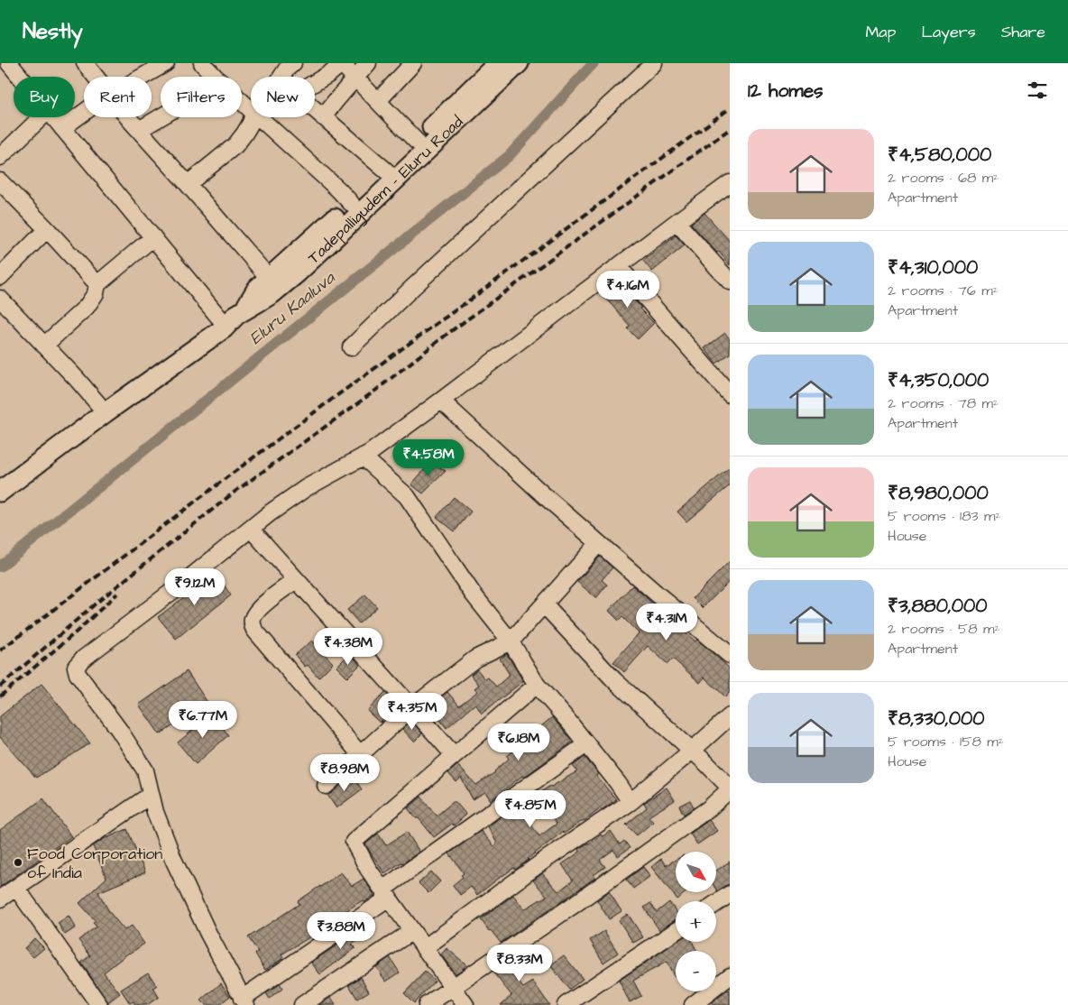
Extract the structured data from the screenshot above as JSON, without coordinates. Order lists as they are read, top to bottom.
{
  "streets": {
    "main road": ["Tadepalligudem - Eluru Road"]
  },
  "water": ["Eluru Kaaluva"],
  "places": ["Food Corporation of India"],
  "north": "bottom right",
  "page": {
    "header": "Nestly",
    "nav": ["Map", "Layers", "Share"],
    "heading": "12 homes",
    "chip": [
      "Buy",
      "Rent",
      "Filters",
      "New"
    ],
    "list": [
      {
        "name": "₹4,580,000",
        "note": "2 rooms · 68 m² · Apartment"
      },
      {
        "name": "₹4,310,000",
        "note": "2 rooms · 76 m² · Apartment"
      },
      {
        "name": "₹4,350,000",
        "note": "2 rooms · 78 m² · Apartment"
      },
      {
        "name": "₹8,980,000",
        "note": "5 rooms · 183 m² · House"
      },
      {
        "name": "₹3,880,000",
        "note": "2 rooms · 58 m² · Apartment"
      },
      {
        "name": "₹8,330,000",
        "note": "5 rooms · 158 m² · House"
      }
    ],
    "price": [
      "₹4.16M",
      "₹4.58M",
      "₹9.12M",
      "₹4.31M",
      "₹4.38M",
      "₹4.35M",
      "₹6.77M",
      "₹6.18M",
      "₹8.98M",
      "₹4.85M",
      "₹3.88M",
      "₹8.33M"
    ],
    "map_buttons": ["+", "−"]
  }
}
